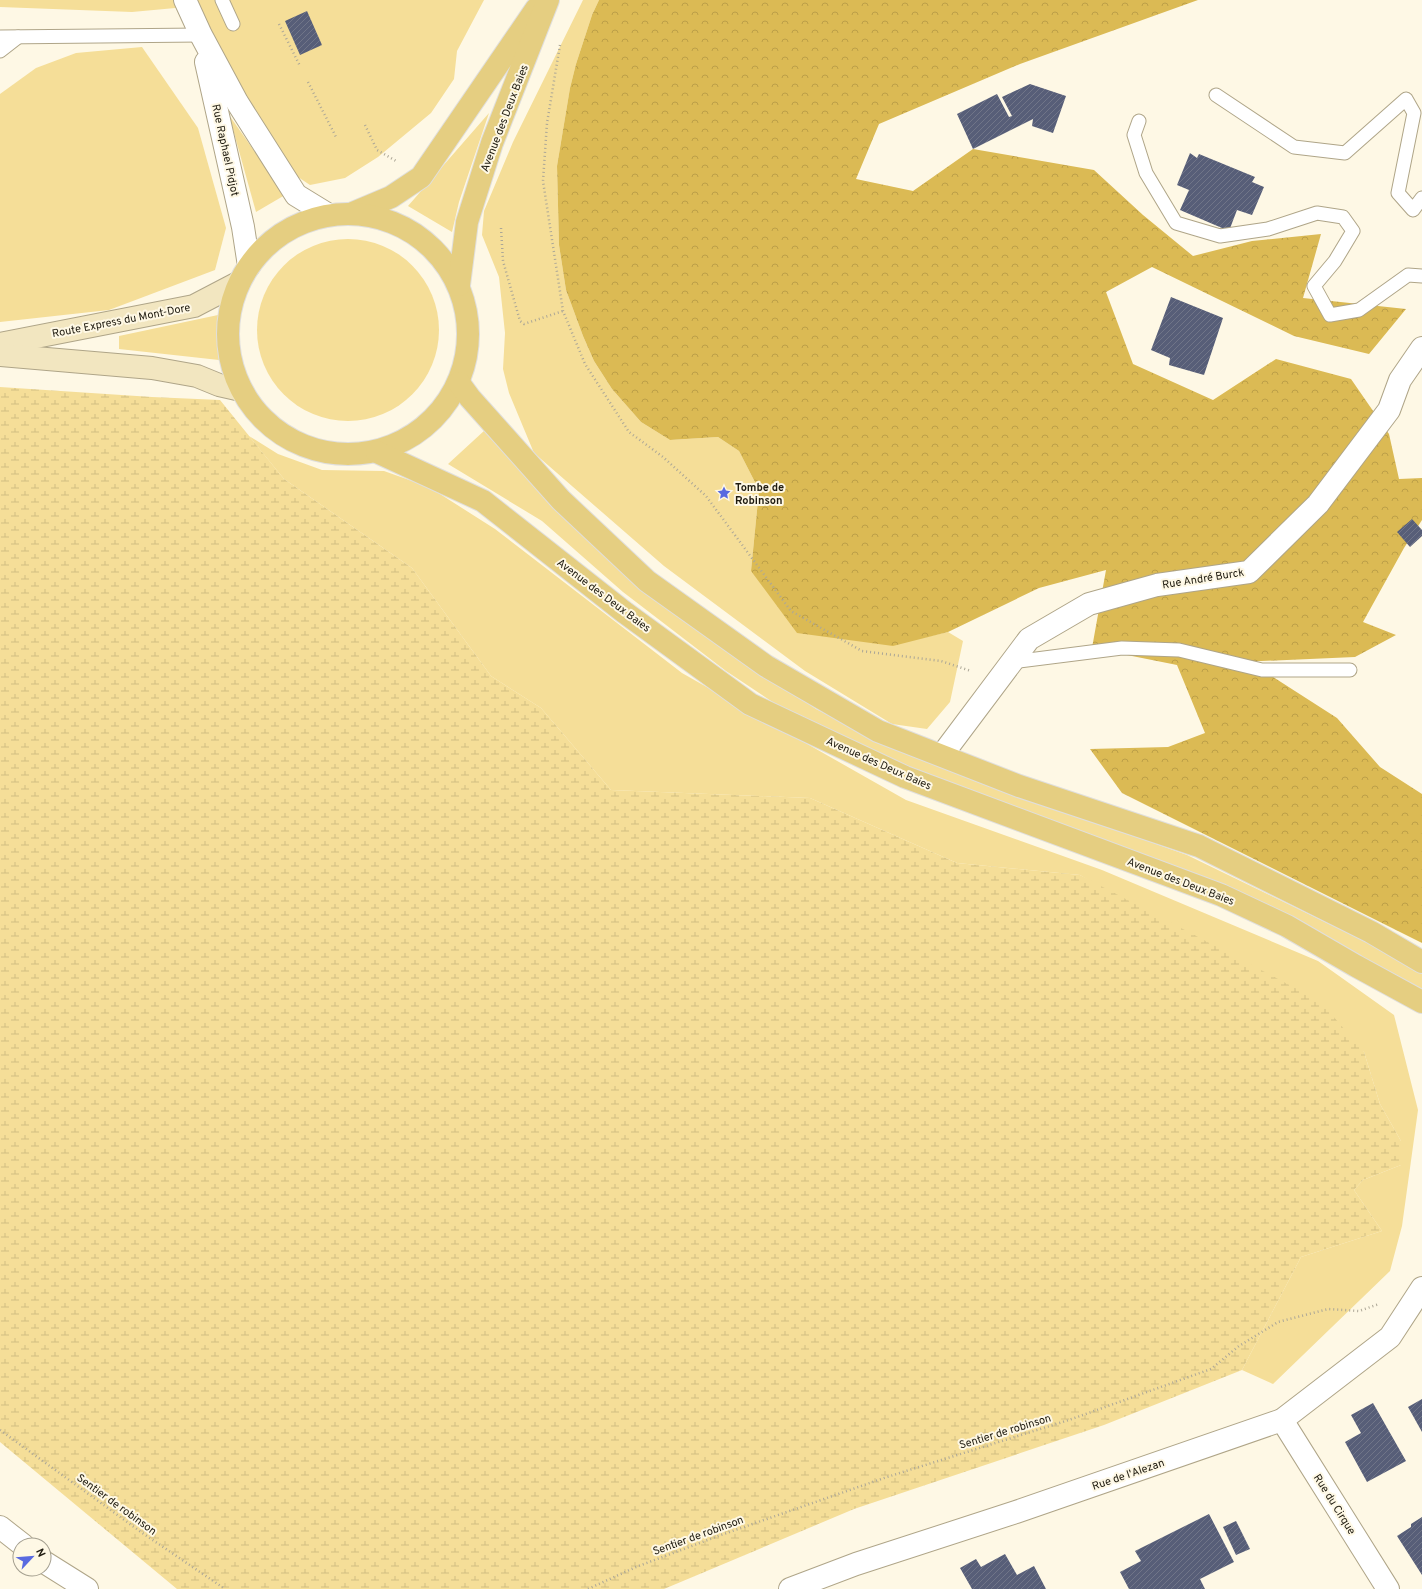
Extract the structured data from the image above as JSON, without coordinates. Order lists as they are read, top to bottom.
{
  "streets": {
    "main road": ["Avenue des Deux Baies", "Route Express du Mont-Dore"],
    "street": [
      "Rue Raphael Pidjot",
      "Rue André Burck",
      "Rue de l'Alezan",
      "Rue du Cirque"
    ],
    "path": ["Sentier de robinson"]
  },
  "crossings": [
    ["Rue Raphael Pidjot", "Route Express du Mont-Dore"],
    ["Rue de l'Alezan", "Rue du Cirque"]
  ],
  "places": {
    "place": ["Tombe de Robinson"]
  },
  "north": "top right"
}
